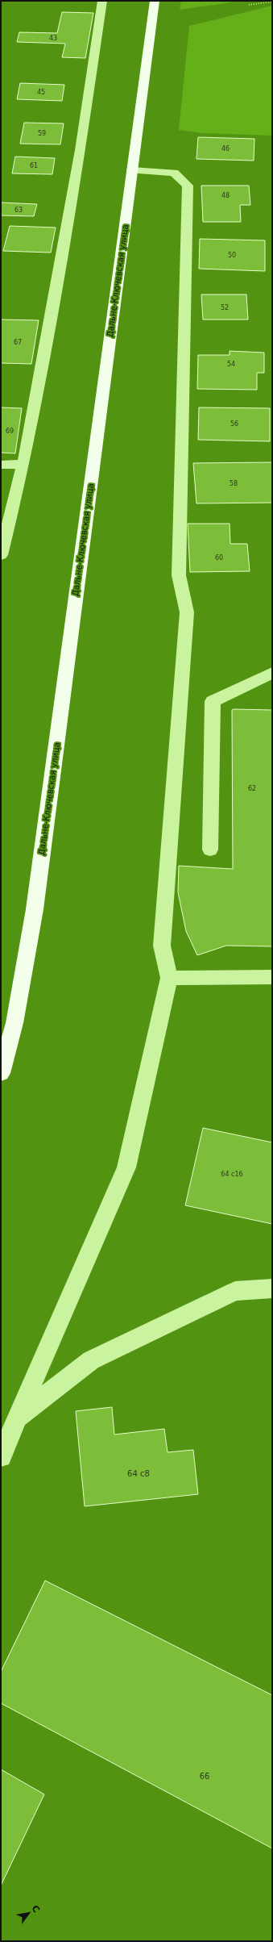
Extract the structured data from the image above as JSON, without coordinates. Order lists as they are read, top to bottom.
{
  "streets": {
    "main road": ["Дальне-Ключевская улица"]
  },
  "house_numbers": [
    "43",
    "45",
    "59",
    "46",
    "61",
    "48",
    "63",
    "50",
    "52",
    "67",
    "54",
    "56",
    "69",
    "58",
    "60",
    "62",
    "64 с16",
    "64 с8",
    "66"
  ],
  "north": "top right"
}
